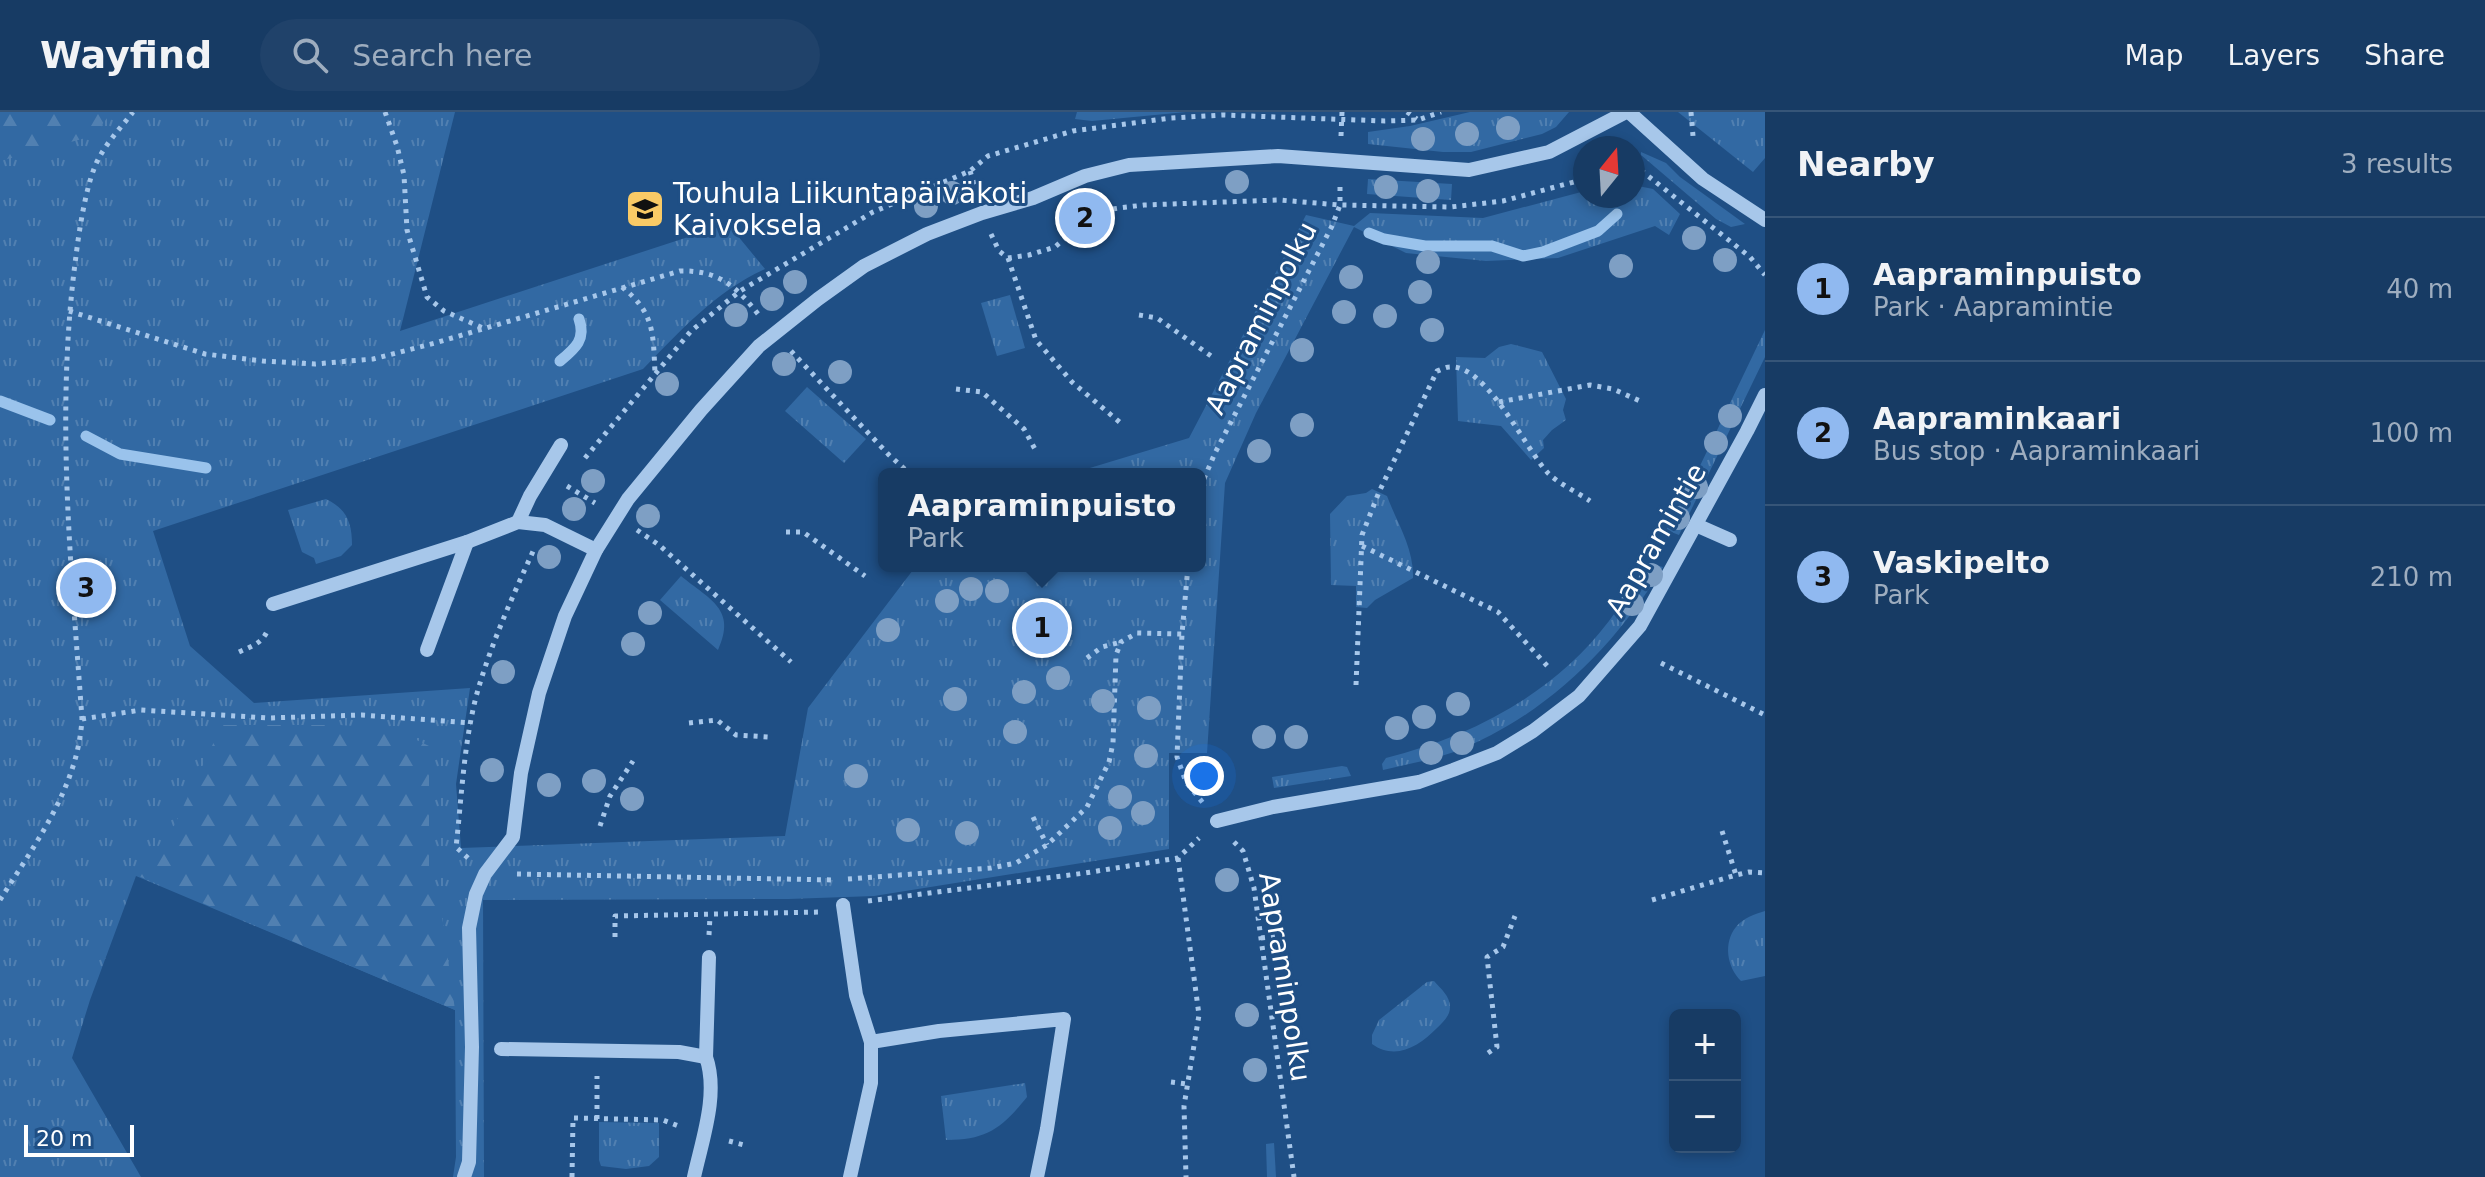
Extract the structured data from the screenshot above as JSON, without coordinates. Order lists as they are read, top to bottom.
{
  "streets": {
    "street": ["Aapramintie"],
    "path": ["Aapraminpolku"]
  },
  "crossings": [
    ["Aapraminpolku", "Aapramintie"]
  ],
  "places": {
    "school or university": ["Touhula Liikuntapäiväkoti Kaivoksela"]
  },
  "scale_bar": "20 m",
  "north": "top",
  "page": {
    "header": "Wayfind",
    "search": "Search here",
    "nav": ["Map", "Layers", "Share"],
    "heading": ["Nearby", "3 results"],
    "pins": ["2", "3", "1"],
    "list": [
      {
        "mark": "1",
        "name": "Aapraminpuisto",
        "note": "Park · Aapramintie",
        "value": "40 m"
      },
      {
        "mark": "2",
        "name": "Aapraminkaari",
        "note": "Bus stop · Aapraminkaari",
        "value": "100 m"
      },
      {
        "mark": "3",
        "name": "Vaskipelto",
        "note": "Park",
        "value": "210 m"
      }
    ],
    "popup": ["Aapraminpuisto", "Park"],
    "map_buttons": ["+", "−"],
    "scale": "20 m"
  }
}
